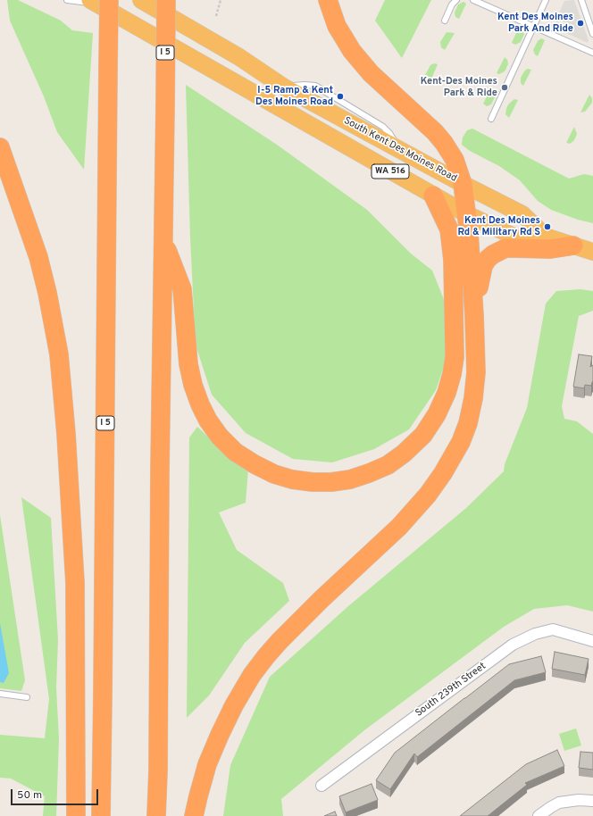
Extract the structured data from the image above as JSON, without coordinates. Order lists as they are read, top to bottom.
{
  "streets": {
    "highway": ["I 5", "South Kent Des Moines Road", "WA 516"],
    "street": ["South 239th Street"]
  },
  "crossings": [
    ["I 5", "South Kent Des Moines Road"]
  ],
  "places": [
    "Kent Des Moines Park And Ride",
    "Kent-Des Moines Park & Ride",
    "I-5 Ramp & Kent Des Moines Road",
    "Kent Des Moines Rd & Military Rd S"
  ],
  "scale_bar": "50 m"
}
